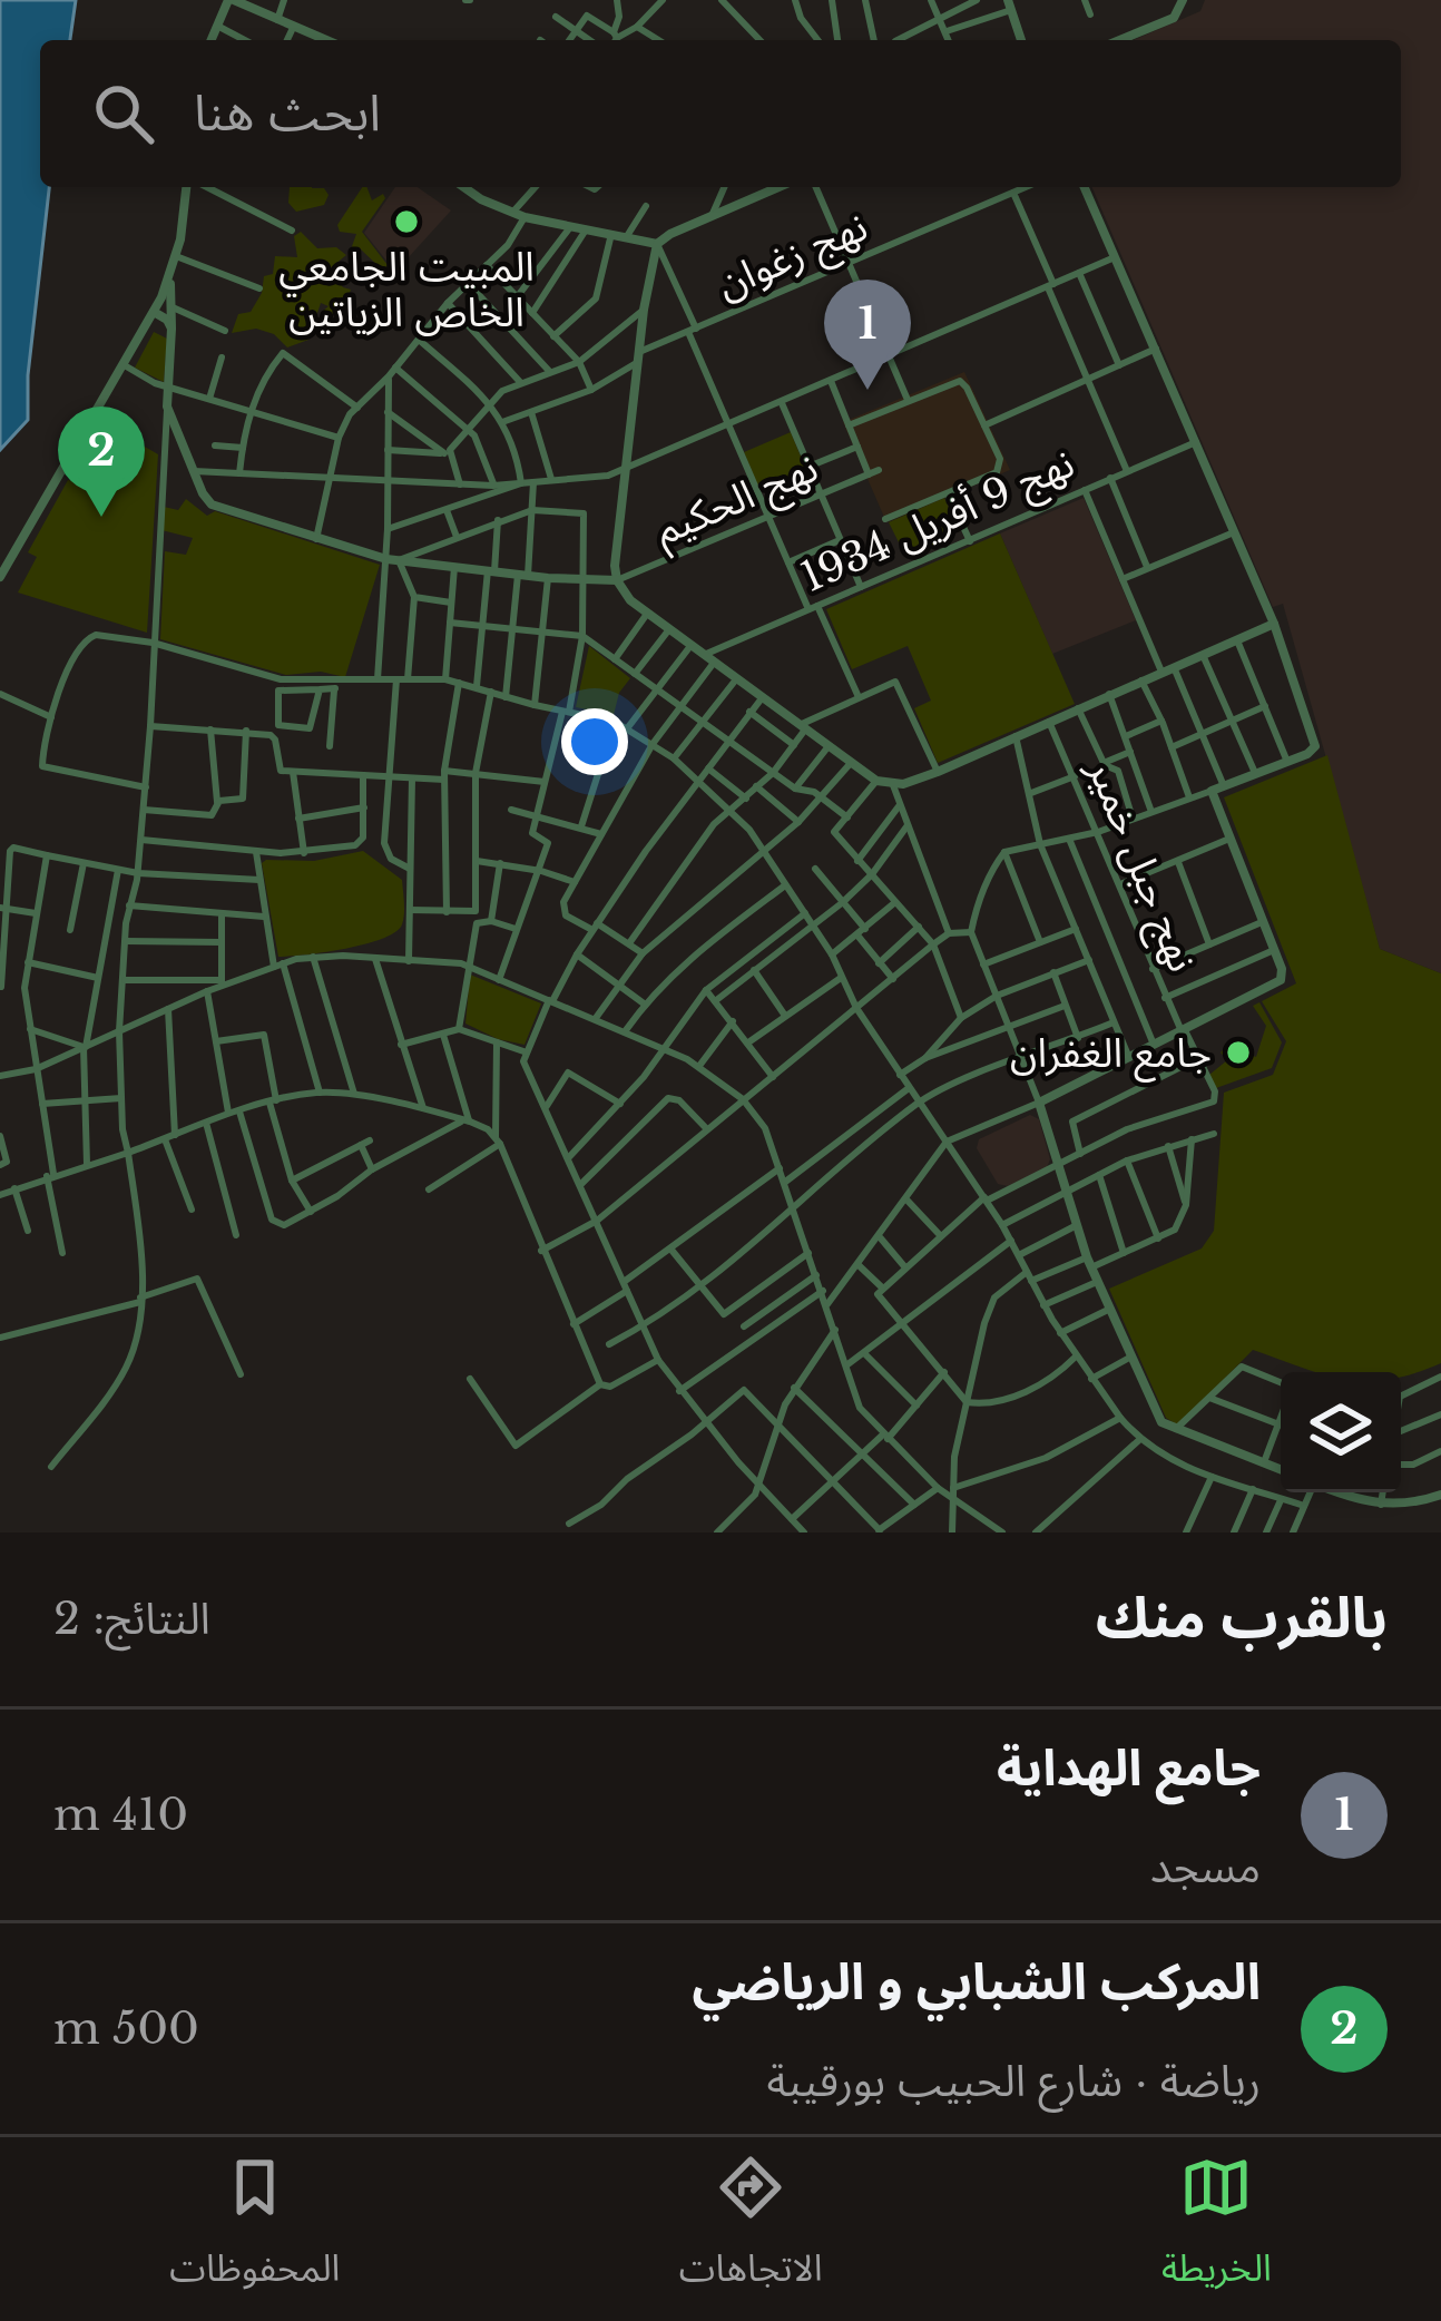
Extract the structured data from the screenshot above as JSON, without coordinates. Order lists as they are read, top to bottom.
{
  "streets": {
    "street": [
      "نهج زغوان",
      "نهج الحكيم",
      "نهج 9 أفريل 1934",
      "نهج جبل خمير"
    ]
  },
  "places": ["المبيت الجامعي الخاص الزياتين", "جامع الغفران"],
  "page": {
    "search": "ابحث هنا",
    "pins": ["1", "2"],
    "heading": ["بالقرب منك", "النتائج: 2"],
    "list": [
      {
        "mark": "1",
        "name": "جامع الهداية",
        "note": "مسجد",
        "value": "410 m"
      },
      {
        "mark": "2",
        "name": "المركب الشبابي و الرياضي",
        "note": "رياضة · شارع الحبيب بورقيبة",
        "value": "500 m"
      }
    ],
    "nav": ["الخريطة", "الاتجاهات", "المحفوظات"]
  }
}
